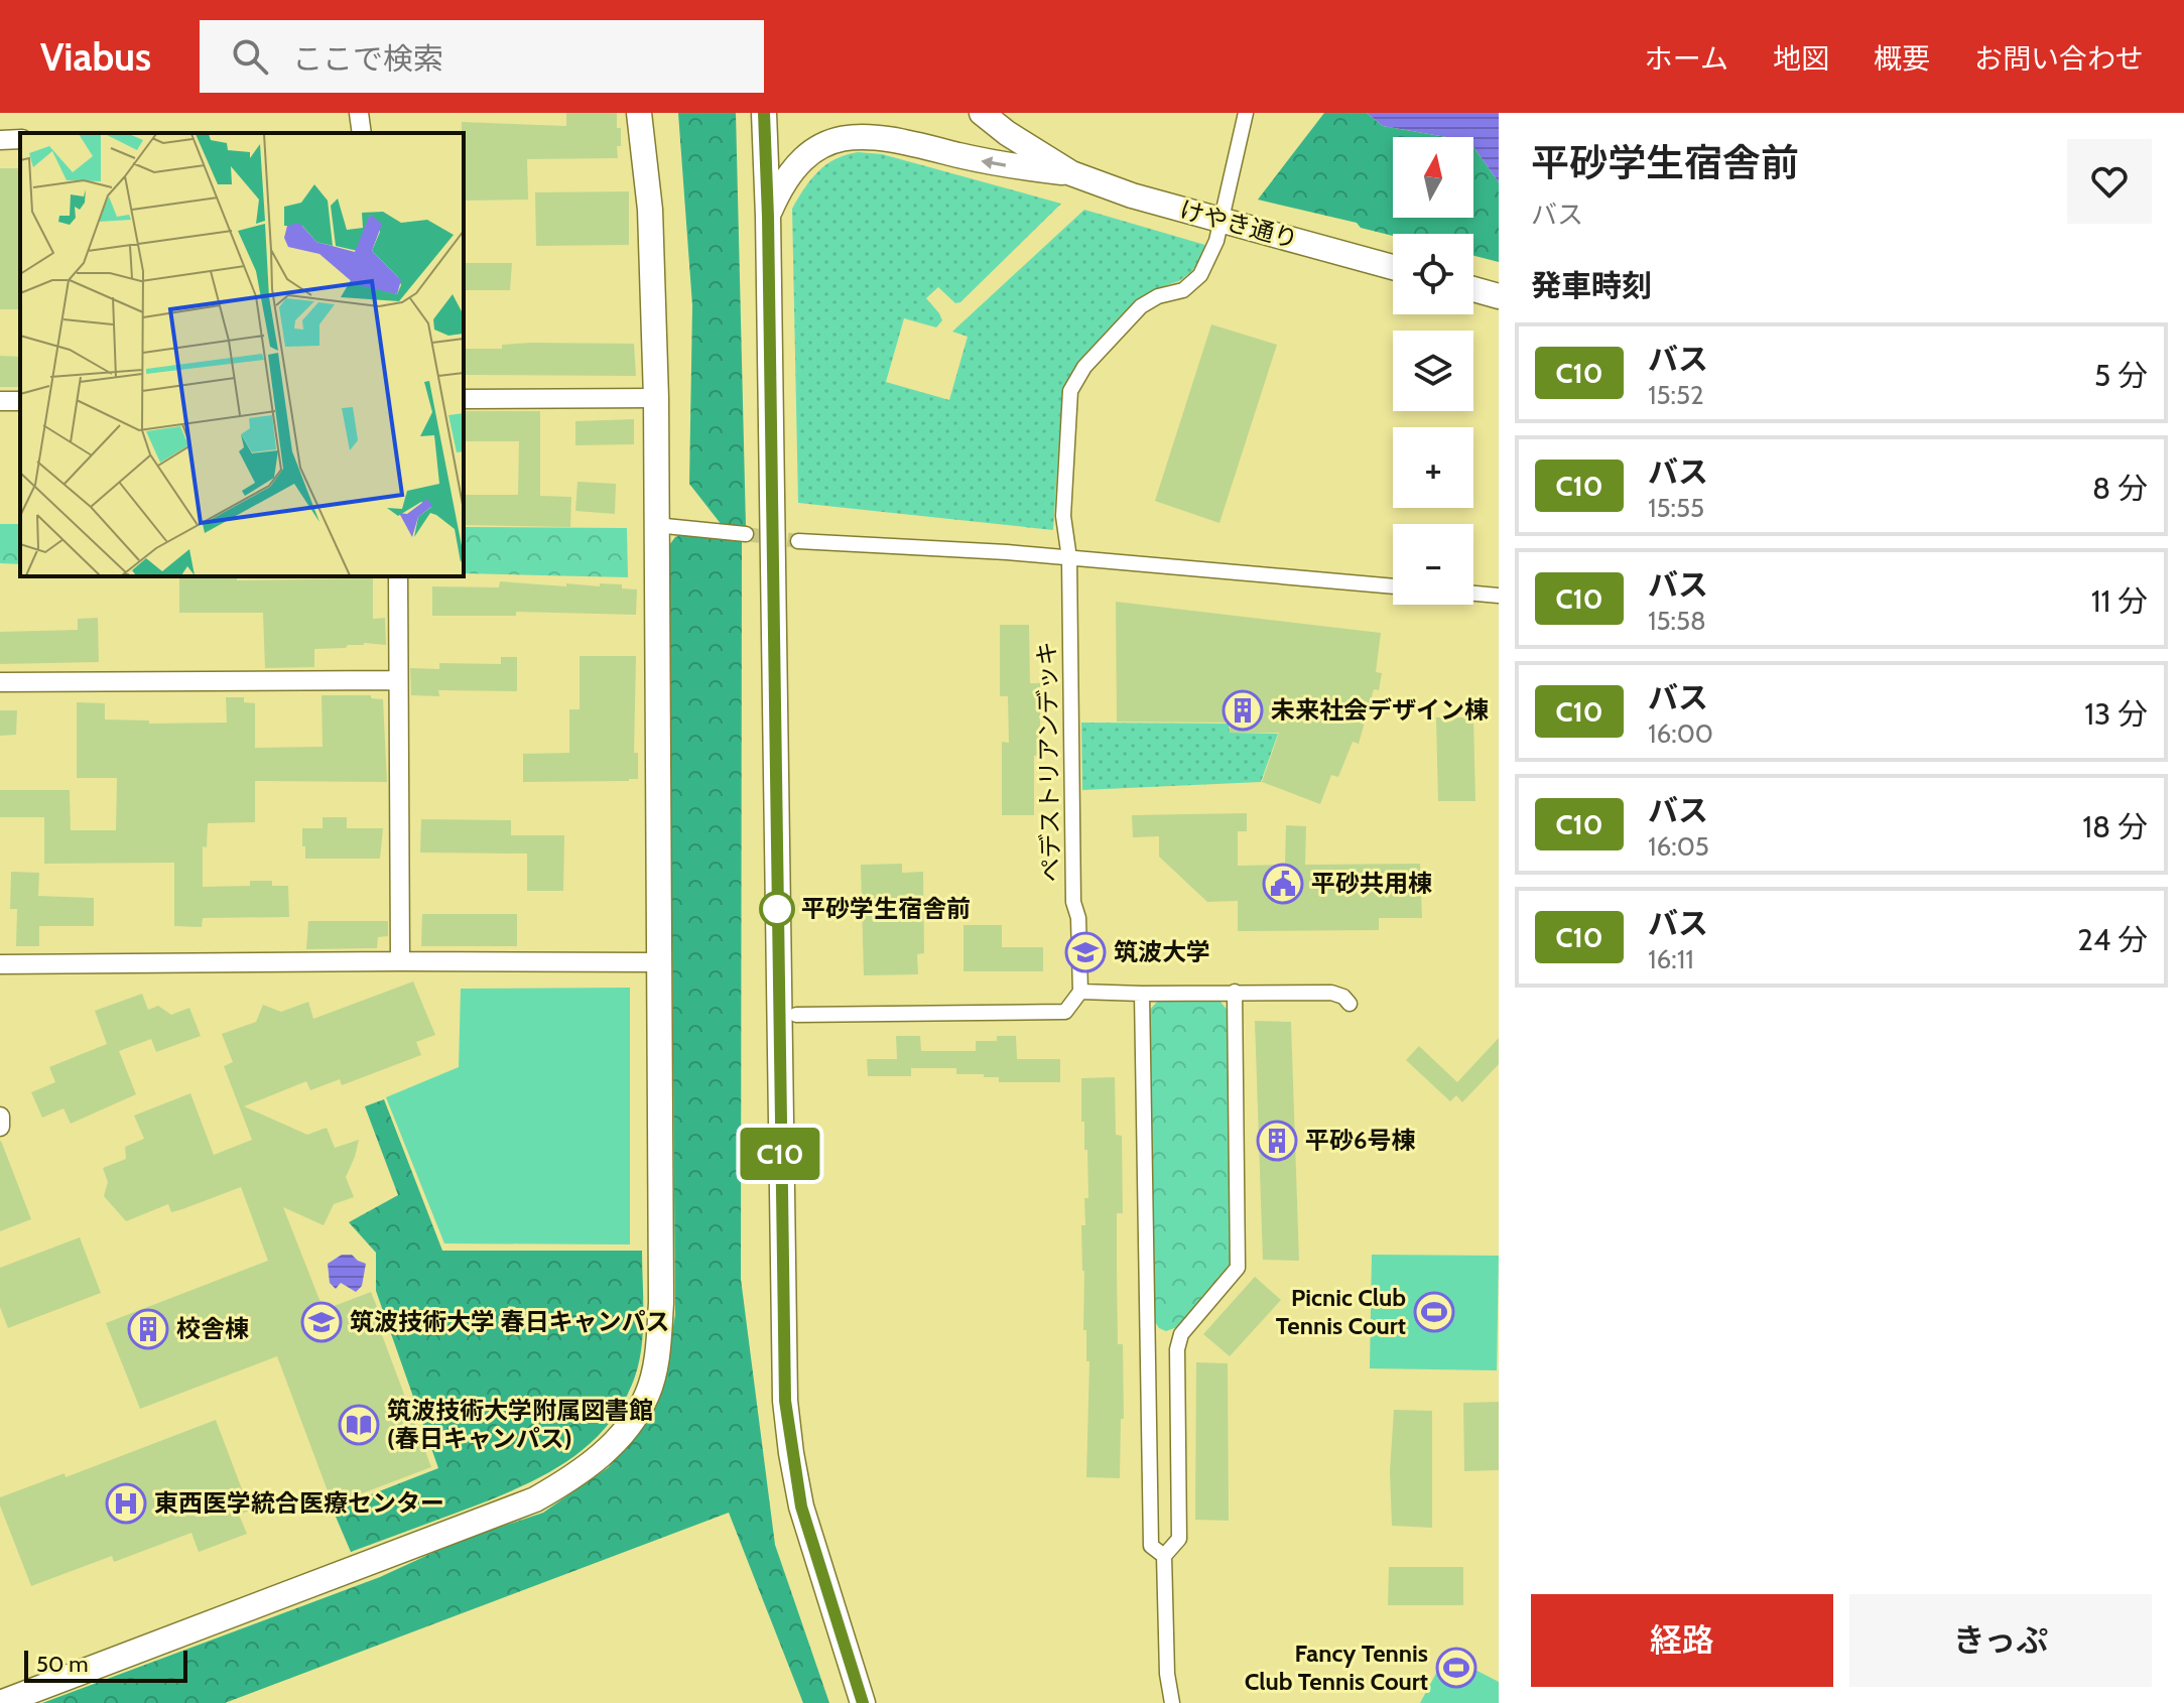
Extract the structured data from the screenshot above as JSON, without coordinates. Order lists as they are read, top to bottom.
{
  "streets": {
    "street": ["けやき通り", "ペデストリアンデッキ"]
  },
  "crossings": [
    ["けやき通り", "ペデストリアンデッキ"]
  ],
  "places": {
    "building": ["未来社会デザイン棟", "平砂6号棟", "校舎棟"],
    "public building": ["平砂共用棟"],
    "other": ["平砂学生宿舎前"],
    "school or university": ["筑波大学", "筑波技術大学 春日キャンパス"],
    "sports": ["Picnic Club Tennis Court", "Fancy Tennis Club Tennis Court"],
    "library": ["筑波技術大学附属図書館 (春日キャンパス)"],
    "hospital": ["東西医学統合医療センター"]
  },
  "lines": ["bus line C10"],
  "scale_bar": "50 m",
  "north": "top",
  "page": {
    "header": "Viabus",
    "search": "ここで検索",
    "nav": [
      "ホーム",
      "地図",
      "概要",
      "お問い合わせ"
    ],
    "on_map": "C10",
    "heading": [
      ["平砂学生宿舎前", "バス"],
      "発車時刻"
    ],
    "map_buttons": ["+", "−"],
    "list": [
      {
        "mark": "C10",
        "name": "バス",
        "note": "15:52",
        "value": "5 分"
      },
      {
        "mark": "C10",
        "name": "バス",
        "note": "15:55",
        "value": "8 分"
      },
      {
        "mark": "C10",
        "name": "バス",
        "note": "15:58",
        "value": "11 分"
      },
      {
        "mark": "C10",
        "name": "バス",
        "note": "16:00",
        "value": "13 分"
      },
      {
        "mark": "C10",
        "name": "バス",
        "note": "16:05",
        "value": "18 分"
      },
      {
        "mark": "C10",
        "name": "バス",
        "note": "16:11",
        "value": "24 分"
      }
    ],
    "buttons": ["経路", "きっぷ"],
    "scale": "50 m"
  }
}
